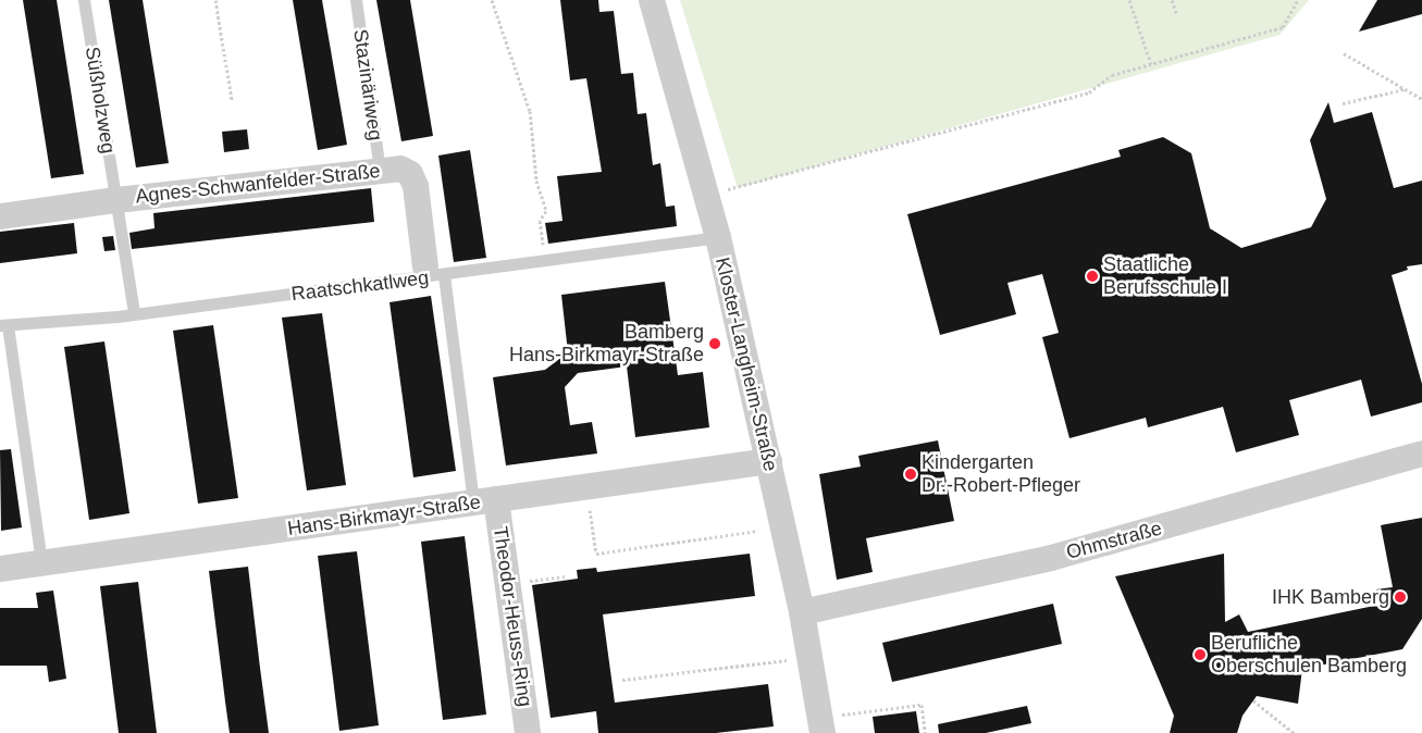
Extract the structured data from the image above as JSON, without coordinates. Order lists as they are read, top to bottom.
{
  "streets": {
    "street": [
      "Agnes-Schwanfelder-Straße",
      "Kloster-Langheim-Straße",
      "Hans-Birkmayr-Straße",
      "Ohmstraße",
      "Theodor-Heuss-Ring"
    ],
    "lane": ["Stazinäriweg", "Süßholzweg", "Raatschkatlweg"]
  },
  "crossings": [
    ["Stazinäriweg", "Agnes-Schwanfelder-Straße"],
    ["Süßholzweg", "Agnes-Schwanfelder-Straße"],
    ["Süßholzweg", "Raatschkatlweg"],
    ["Agnes-Schwanfelder-Straße", "Raatschkatlweg"],
    ["Raatschkatlweg", "Kloster-Langheim-Straße"],
    ["Kloster-Langheim-Straße", "Hans-Birkmayr-Straße"],
    ["Kloster-Langheim-Straße", "Ohmstraße"],
    ["Hans-Birkmayr-Straße", "Theodor-Heuss-Ring"]
  ],
  "places": [
    "Staatliche Berufsschule I",
    "Bamberg Hans-Birkmayr-Straße",
    "Kindergarten Dr.-Robert-Pfleger",
    "IHK Bamberg",
    "Berufliche Oberschulen Bamberg"
  ]
}
